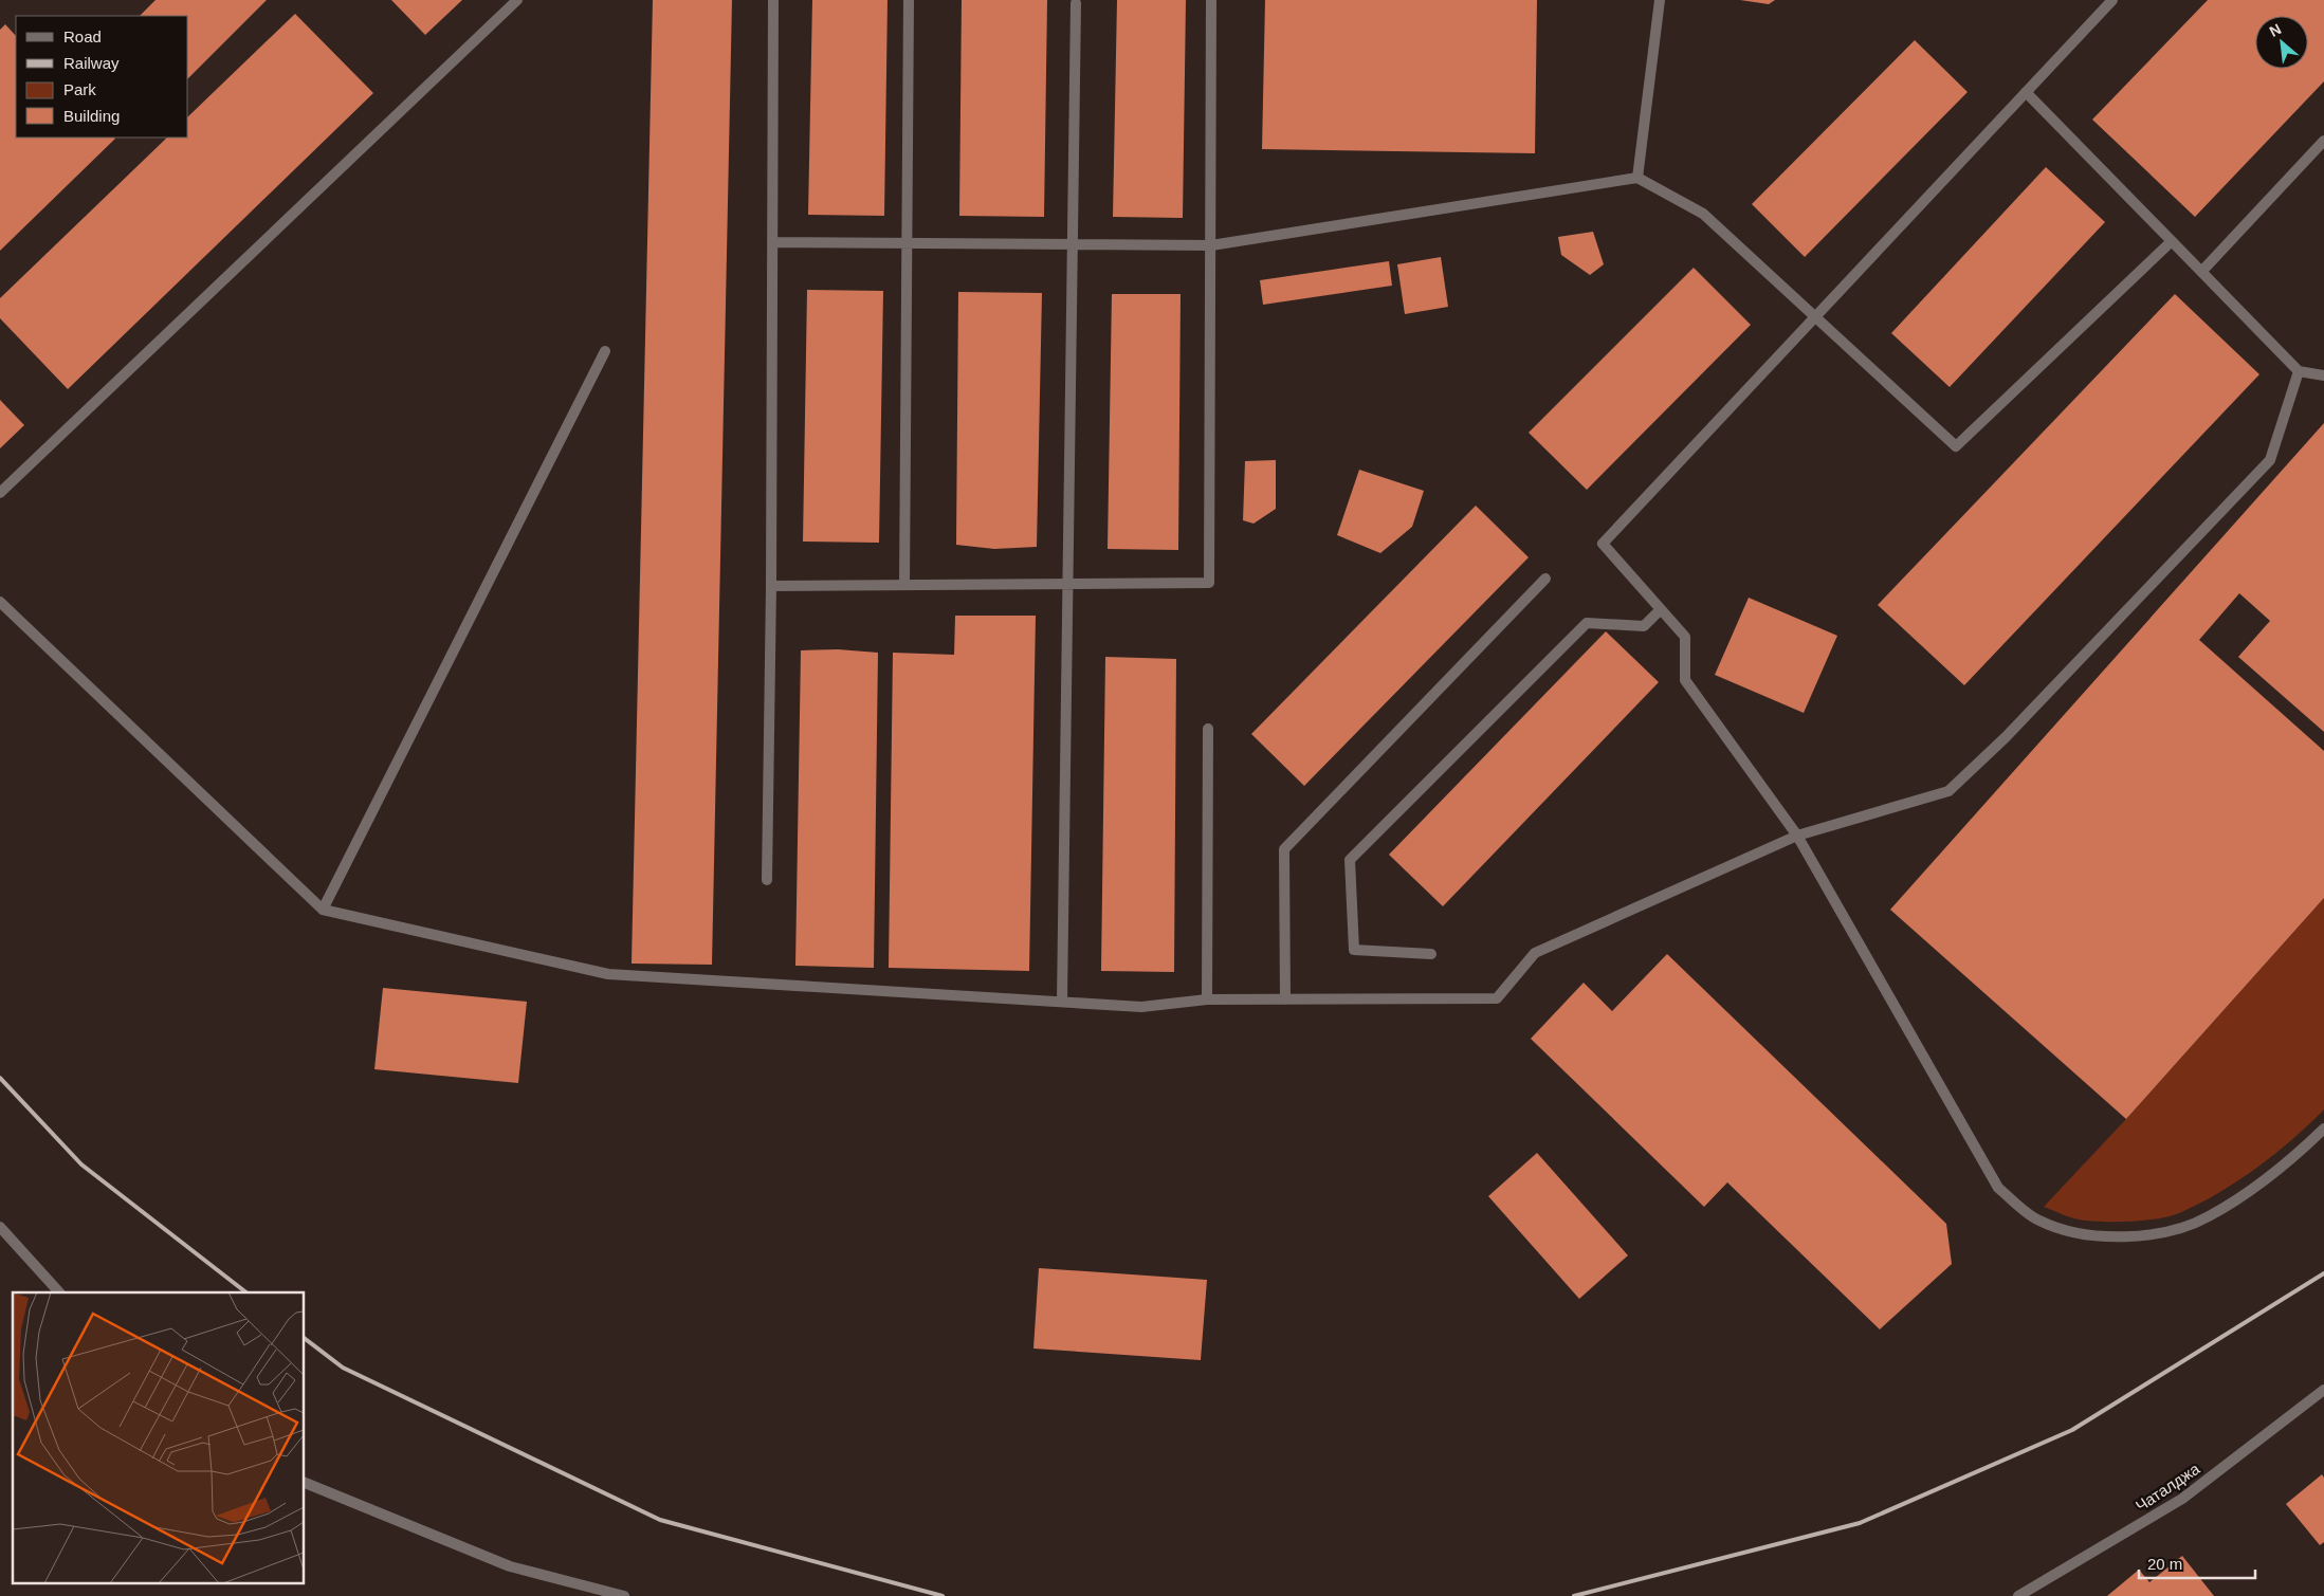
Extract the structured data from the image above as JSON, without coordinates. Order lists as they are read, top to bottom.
{
  "streets": {
    "street": ["Чаталджа"]
  },
  "legend": [
    "Road",
    "Railway",
    "Park",
    "Building"
  ],
  "scale_bar": "20 m",
  "north": "top left"
}
